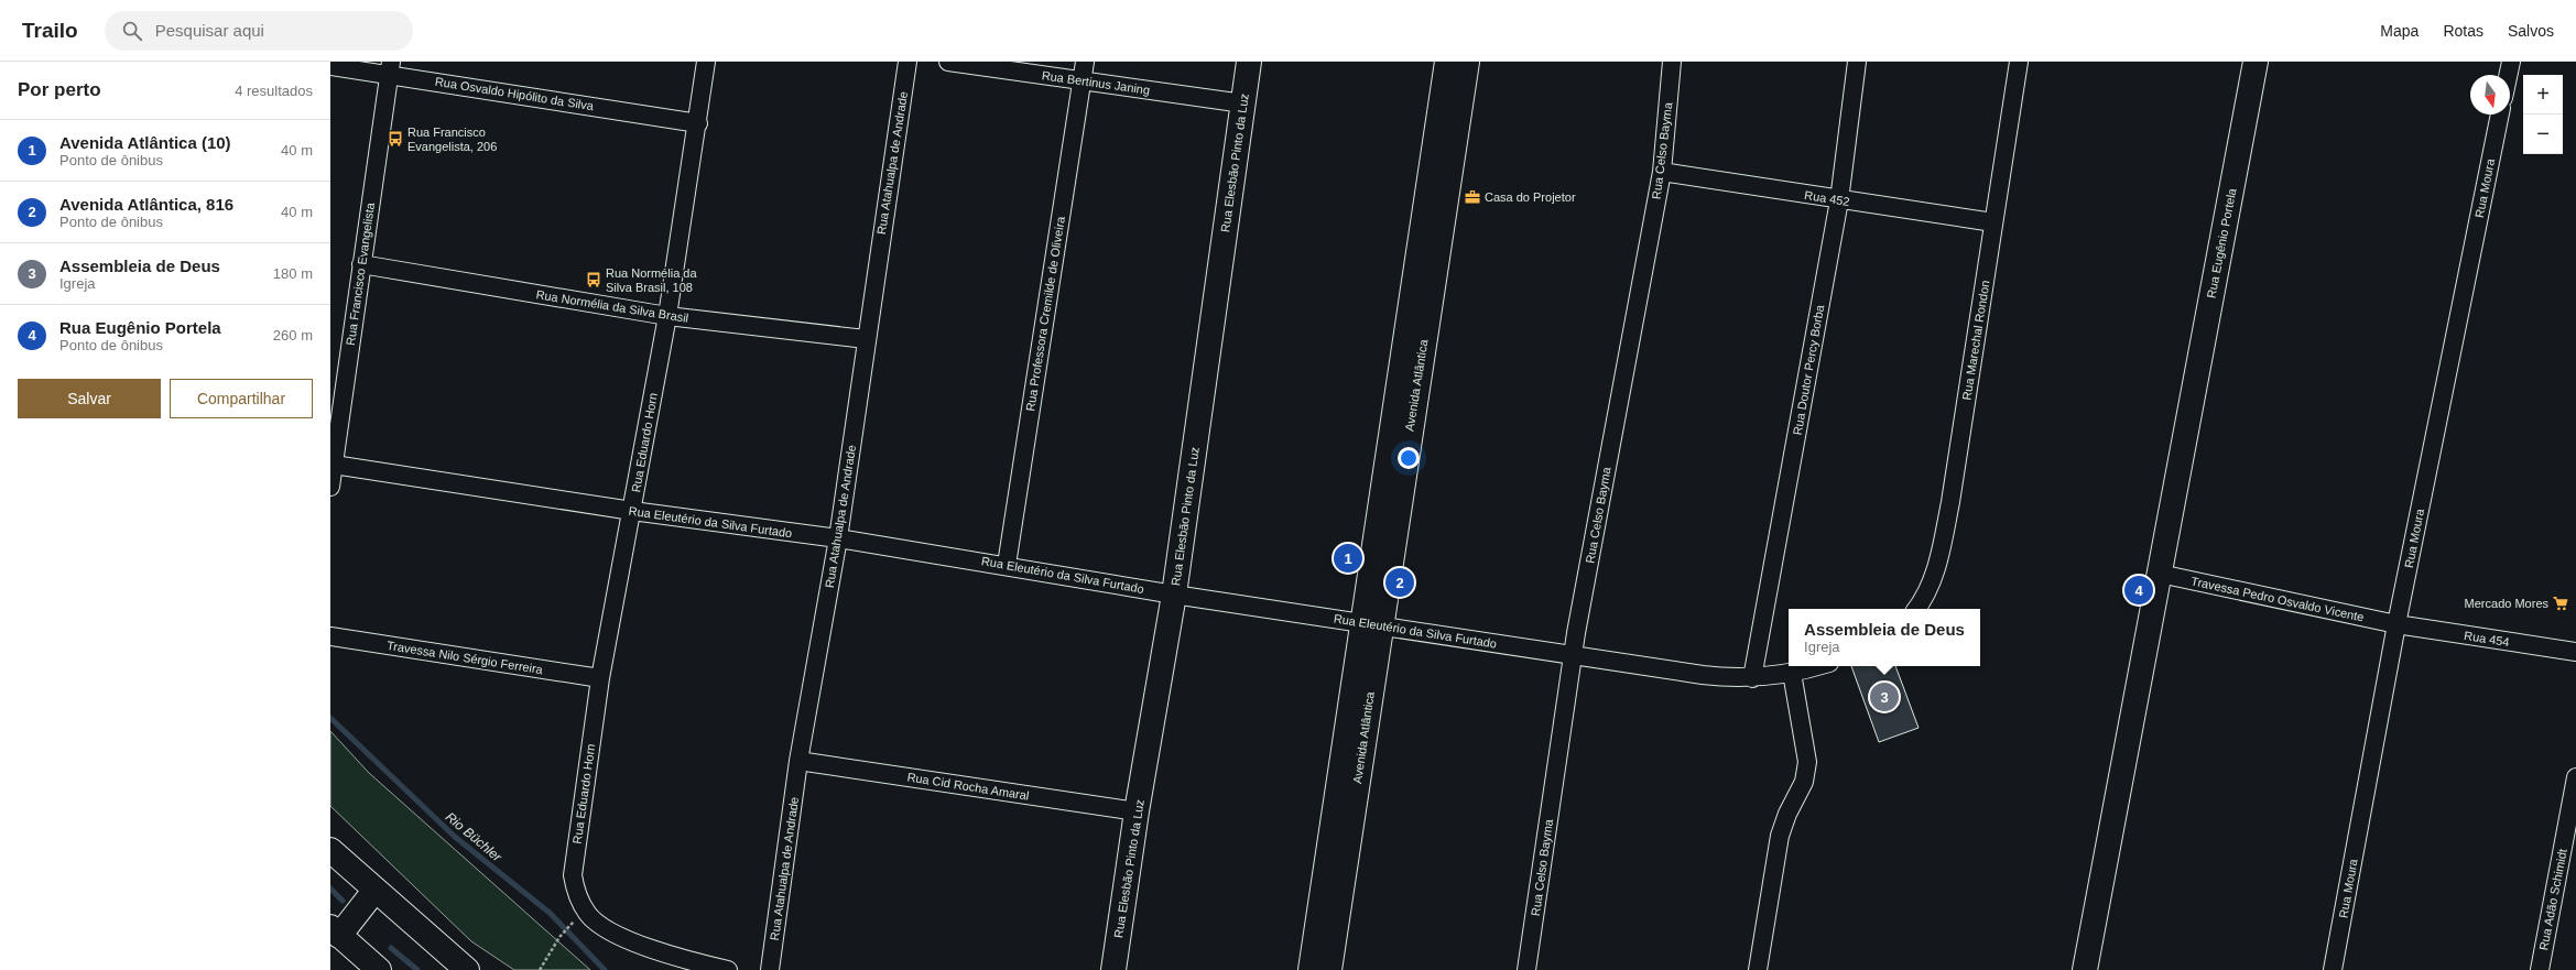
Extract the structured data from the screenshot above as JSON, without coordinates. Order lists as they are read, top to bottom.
{
  "streets": {
    "street": [
      "Rua Bertinus Janing",
      "Rua Osvaldo Hipólito da Silva",
      "Rua Celso Bayma",
      "Rua Atahualpa de Andrade",
      "Rua Elesbão Pinto da Luz",
      "Rua Moura",
      "Rua 452",
      "Rua Eugênio Portela",
      "Rua Francisco Evangelista",
      "Rua Normélia da Silva Brasil",
      "Rua Professora Cremilde de Oliveira",
      "Rua Marechal Rondon",
      "Rua Doutor Percy Borba",
      "Avenida Atlântica",
      "Rua Eduardo Horn",
      "Rua Eleutério da Silva Furtado",
      "Travessa Pedro Osvaldo Vicente",
      "Rua 454",
      "Travessa Nilo Sérgio Ferreira",
      "Rua Cid Rocha Amaral",
      "Rua Adão Schimidt"
    ]
  },
  "crossings": [
    ["Rua Bertinus Janing", "Rua Elesbão Pinto da Luz"],
    ["Rua Bertinus Janing", "Rua Professora Cremilde de Oliveira"],
    ["Rua Osvaldo Hipólito da Silva", "Rua Francisco Evangelista"],
    ["Rua Osvaldo Hipólito da Silva", "Rua Eduardo Horn"],
    ["Rua Celso Bayma", "Rua 452"],
    ["Rua Celso Bayma", "Rua Eleutério da Silva Furtado"],
    ["Rua Atahualpa de Andrade", "Rua Normélia da Silva Brasil"],
    ["Rua Atahualpa de Andrade", "Rua Eleutério da Silva Furtado"],
    ["Rua Atahualpa de Andrade", "Rua Cid Rocha Amaral"],
    ["Rua Elesbão Pinto da Luz", "Rua Eleutério da Silva Furtado"],
    ["Rua Elesbão Pinto da Luz", "Rua Cid Rocha Amaral"],
    ["Rua Moura", "Travessa Pedro Osvaldo Vicente"],
    ["Rua Moura", "Rua 454"],
    ["Rua 452", "Rua Marechal Rondon"],
    ["Rua 452", "Rua Doutor Percy Borba"],
    ["Rua Eugênio Portela", "Travessa Pedro Osvaldo Vicente"],
    ["Rua Francisco Evangelista", "Rua Normélia da Silva Brasil"],
    ["Rua Francisco Evangelista", "Rua Eleutério da Silva Furtado"],
    ["Rua Normélia da Silva Brasil", "Rua Eduardo Horn"],
    ["Rua Professora Cremilde de Oliveira", "Rua Eleutério da Silva Furtado"],
    ["Rua Doutor Percy Borba", "Rua Eleutério da Silva Furtado"],
    ["Avenida Atlântica", "Rua Eleutério da Silva Furtado"],
    ["Rua Eduardo Horn", "Rua Eleutério da Silva Furtado"],
    ["Rua Eduardo Horn", "Travessa Nilo Sérgio Ferreira"],
    ["Travessa Pedro Osvaldo Vicente", "Rua 454"]
  ],
  "water": ["Rio Büchler"],
  "places": {
    "bus stop": ["Rua Francisco Evangelista, 206", "Rua Normélia da Silva Brasil, 108"],
    "office": ["Casa do Projetor"],
    "supermarket": ["Mercado Mores"]
  },
  "north": "bottom",
  "page": {
    "header": "Trailo",
    "search": "Pesquisar aqui",
    "nav": ["Mapa", "Rotas", "Salvos"],
    "heading": ["Por perto", "4 resultados"],
    "map_buttons": ["+", "−"],
    "list": [
      {
        "mark": "1",
        "name": "Avenida Atlântica (10)",
        "note": "Ponto de ônibus",
        "value": "40 m"
      },
      {
        "mark": "2",
        "name": "Avenida Atlântica, 816",
        "note": "Ponto de ônibus",
        "value": "40 m"
      },
      {
        "mark": "3",
        "name": "Assembleia de Deus",
        "note": "Igreja",
        "value": "180 m"
      },
      {
        "mark": "4",
        "name": "Rua Eugênio Portela",
        "note": "Ponto de ônibus",
        "value": "260 m"
      }
    ],
    "buttons": ["Salvar", "Compartilhar"],
    "pins": [
      "1",
      "2",
      "4",
      "3"
    ],
    "popup": ["Assembleia de Deus", "Igreja"]
  }
}
